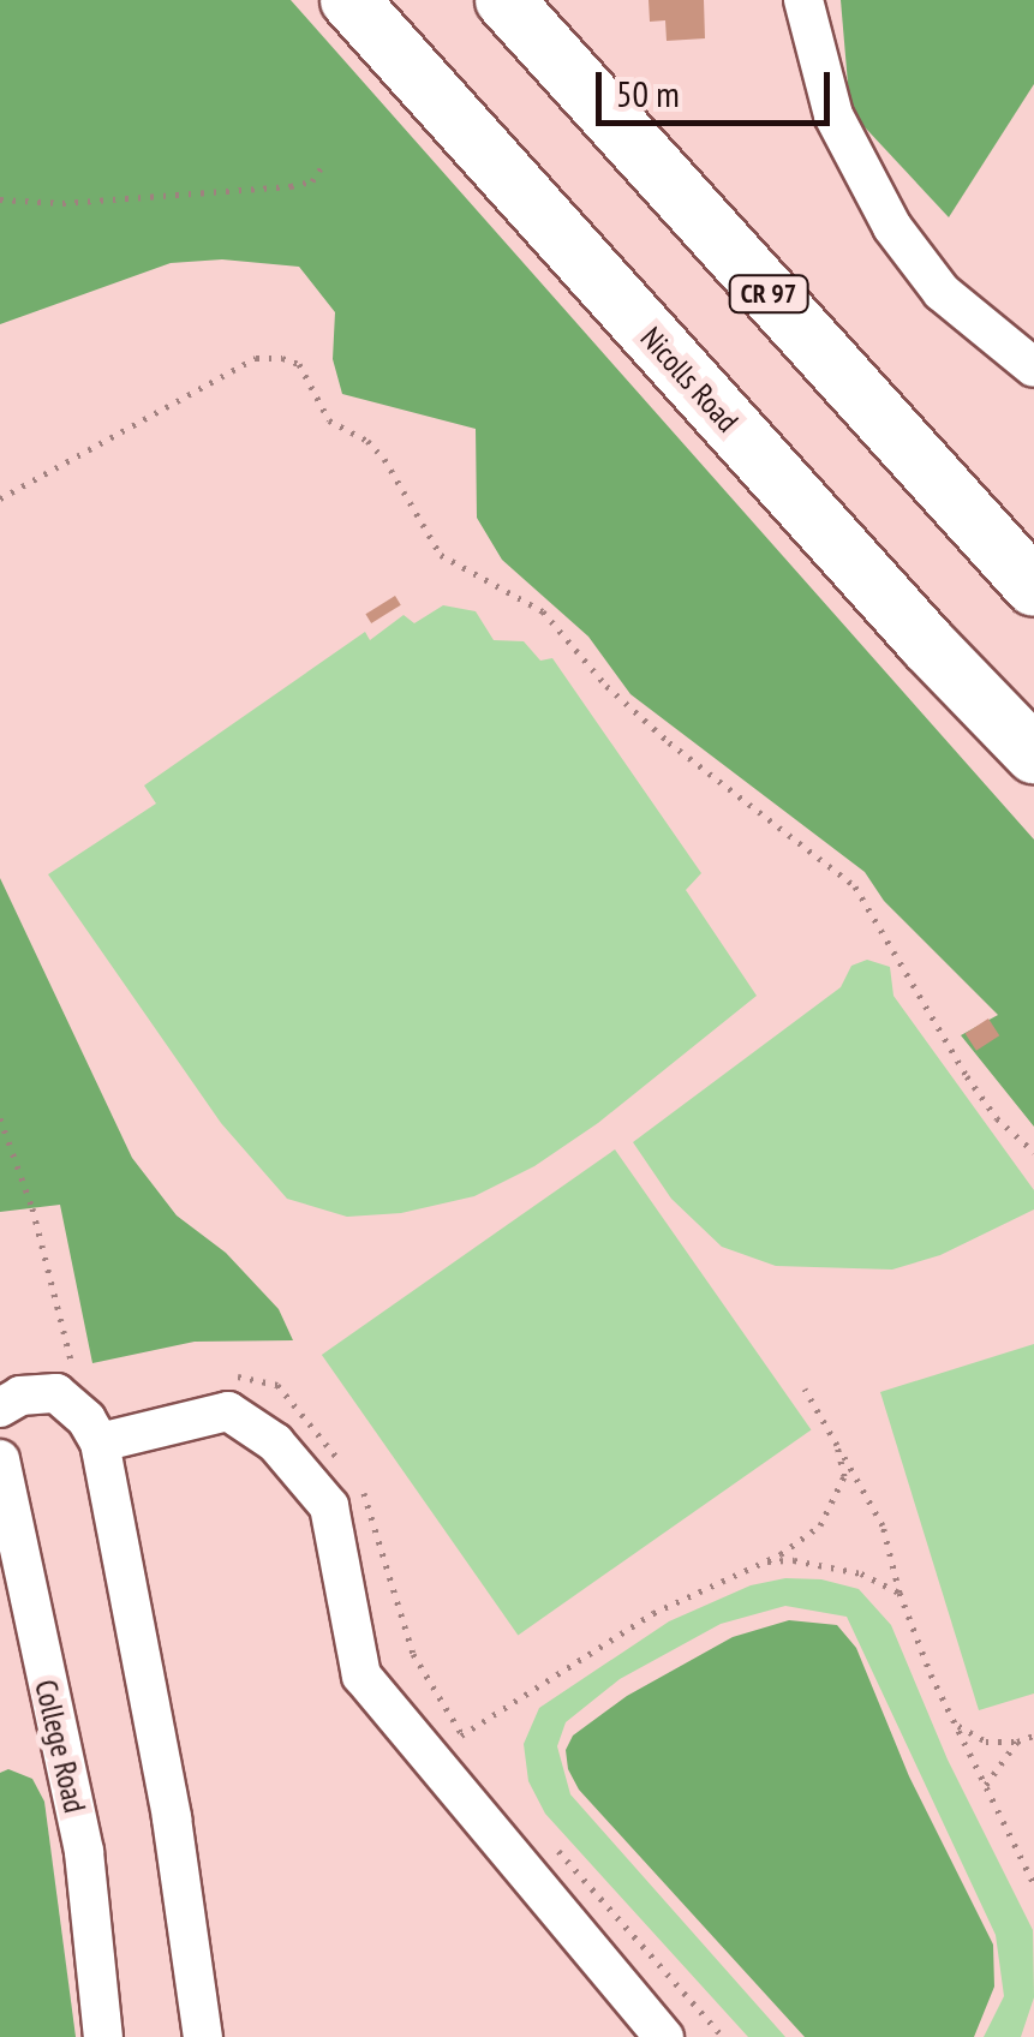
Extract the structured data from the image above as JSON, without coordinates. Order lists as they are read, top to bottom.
{
  "streets": {
    "highway": ["CR 97", "Nicolls Road"],
    "street": ["College Road"]
  },
  "scale_bar": "50 m"
}
